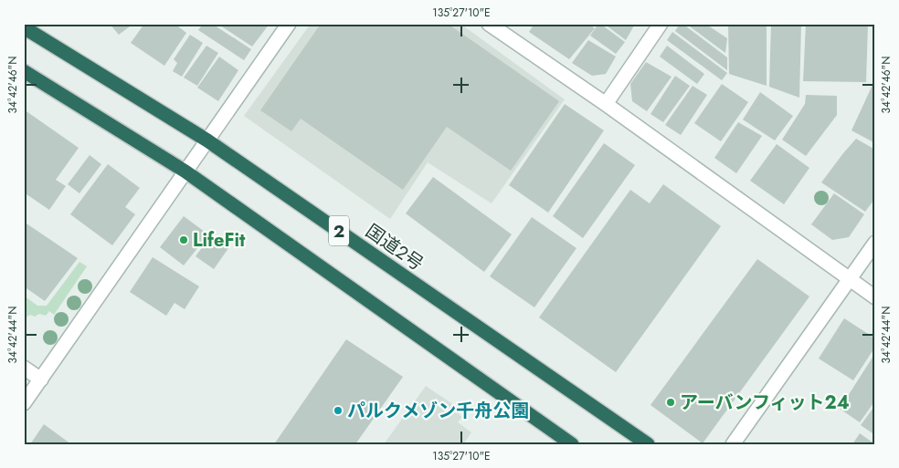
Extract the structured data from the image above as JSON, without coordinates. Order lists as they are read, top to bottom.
{
  "streets": {
    "highway": ["2", "国道2号"]
  },
  "places": ["LifeFit", "アーバンフィット24", "パルクメゾン千舟公園"],
  "coordinates": ["135°27'10\"E", "34°42'46\"N", "34°42'44\"N"]
}
